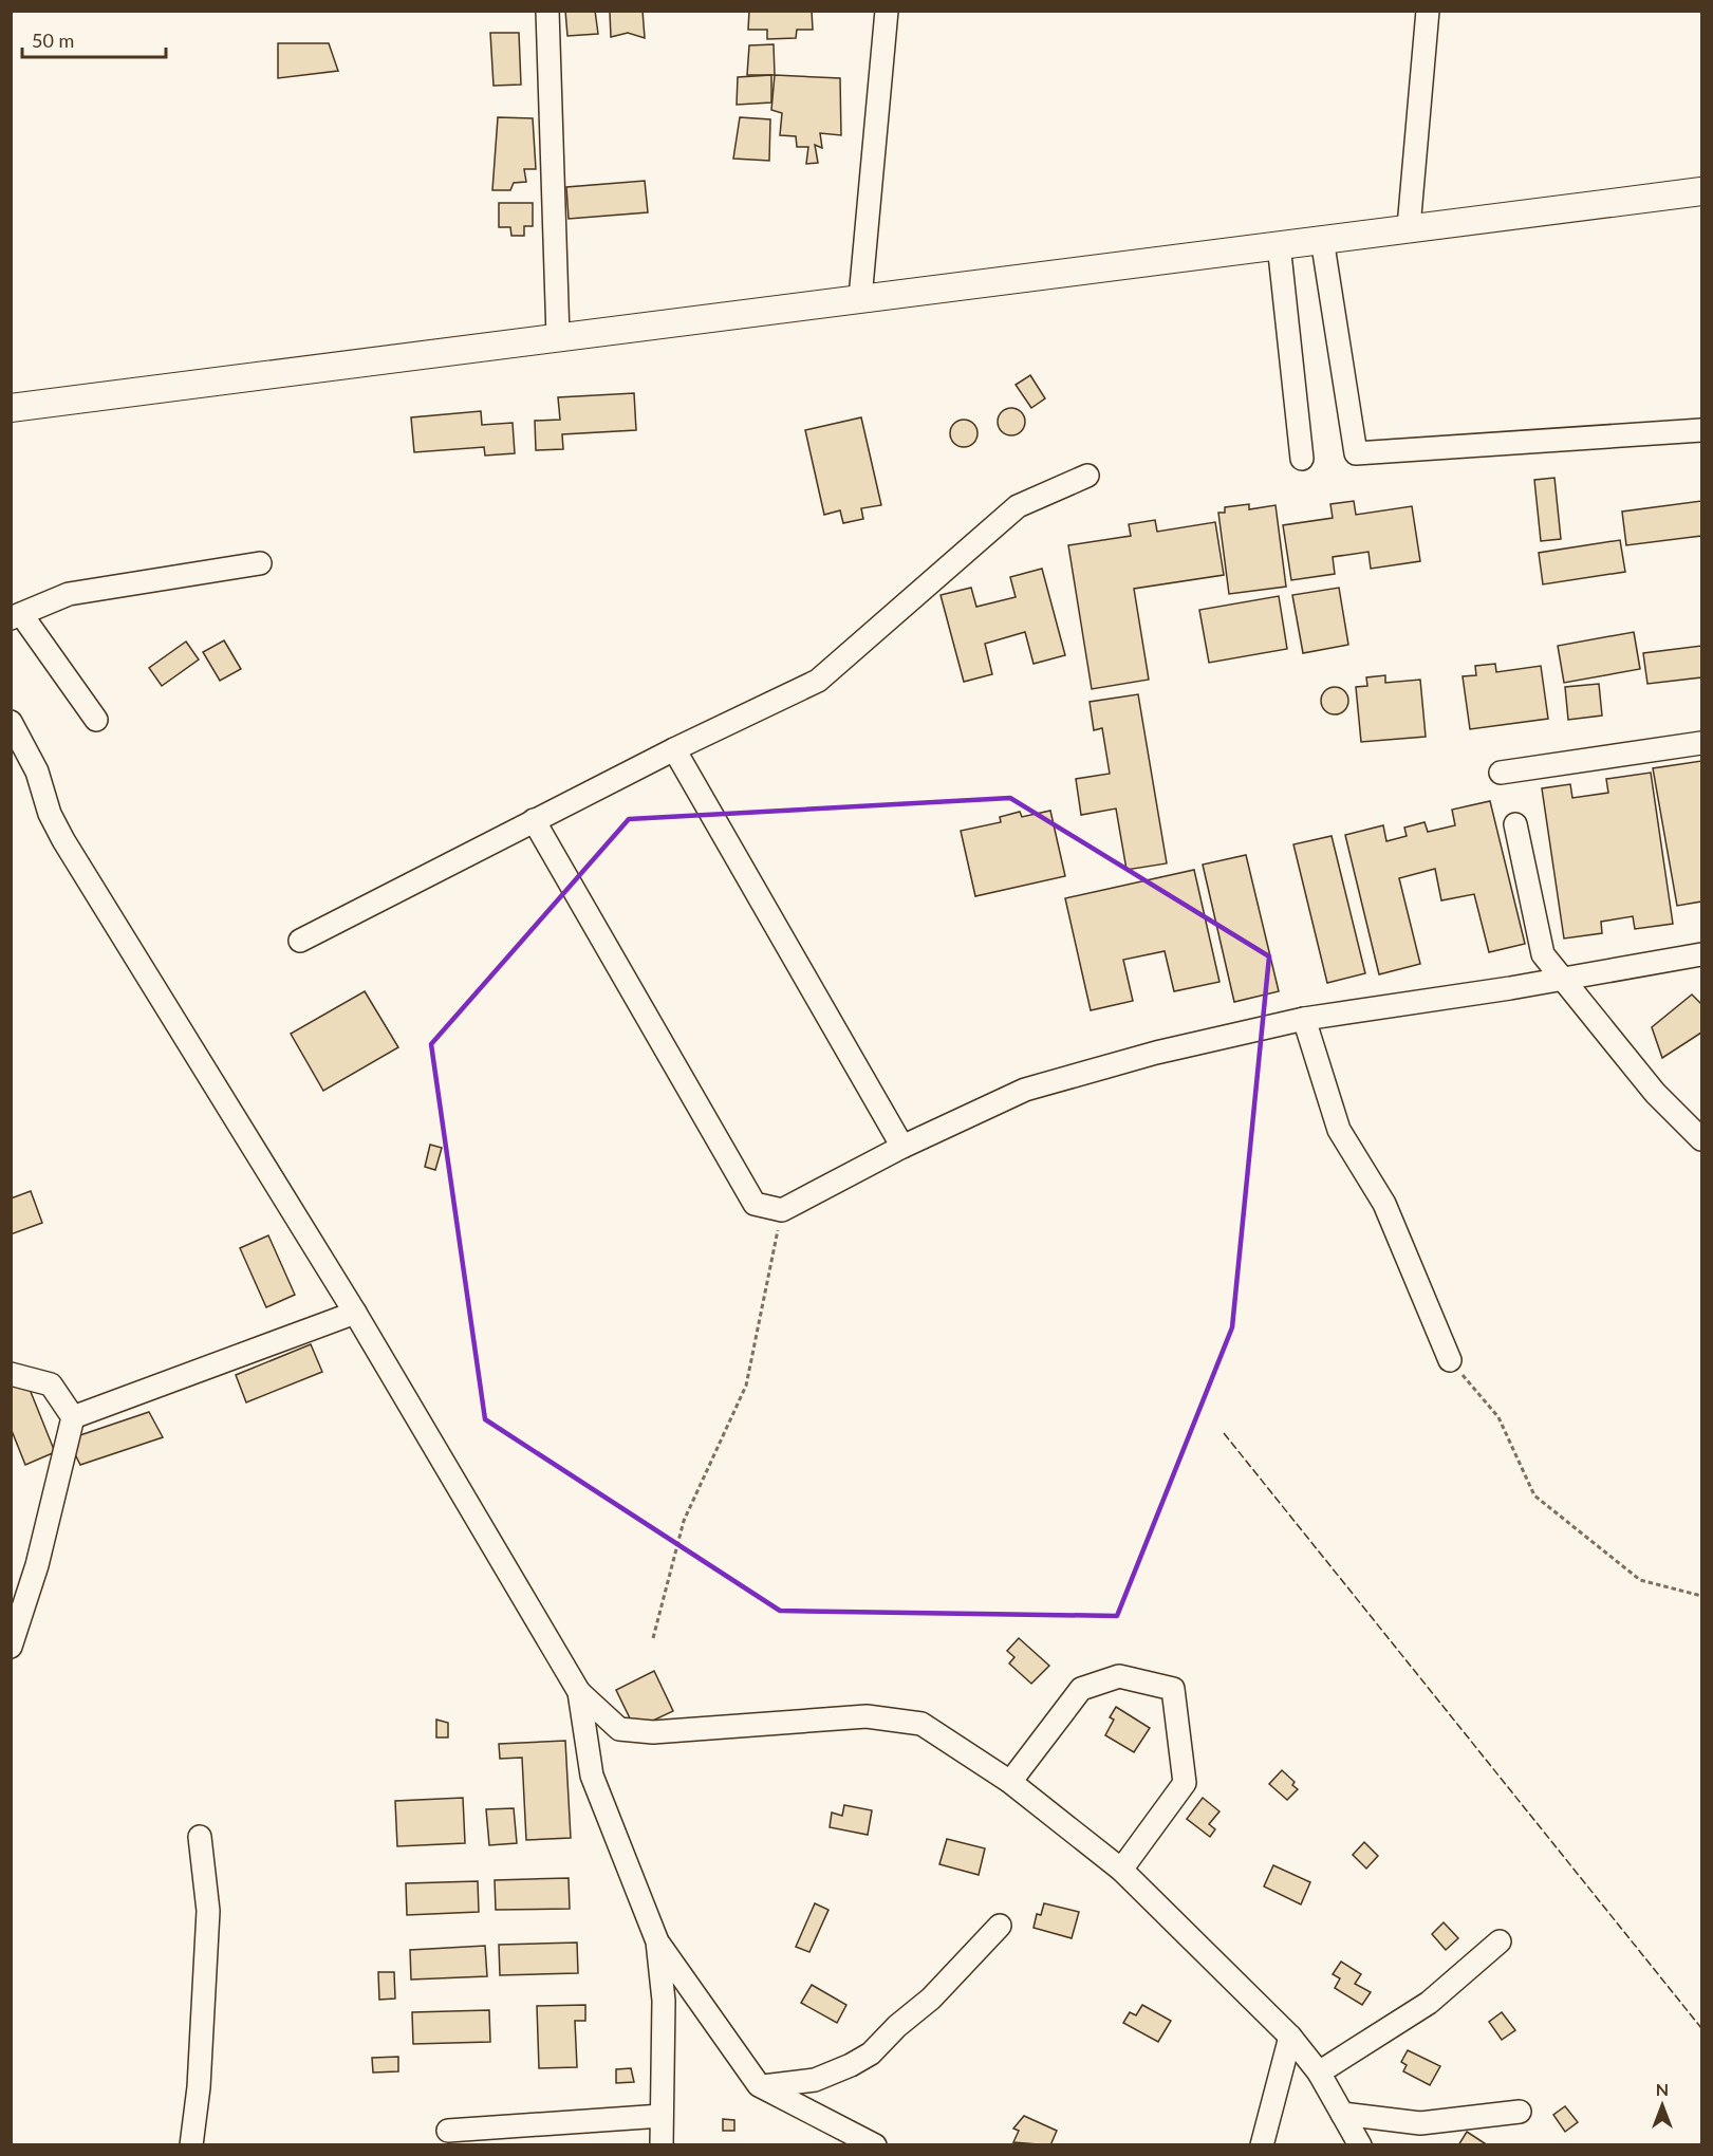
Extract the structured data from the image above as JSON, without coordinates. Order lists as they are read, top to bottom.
{
  "scale_bar": "50 m",
  "north": "top"
}
